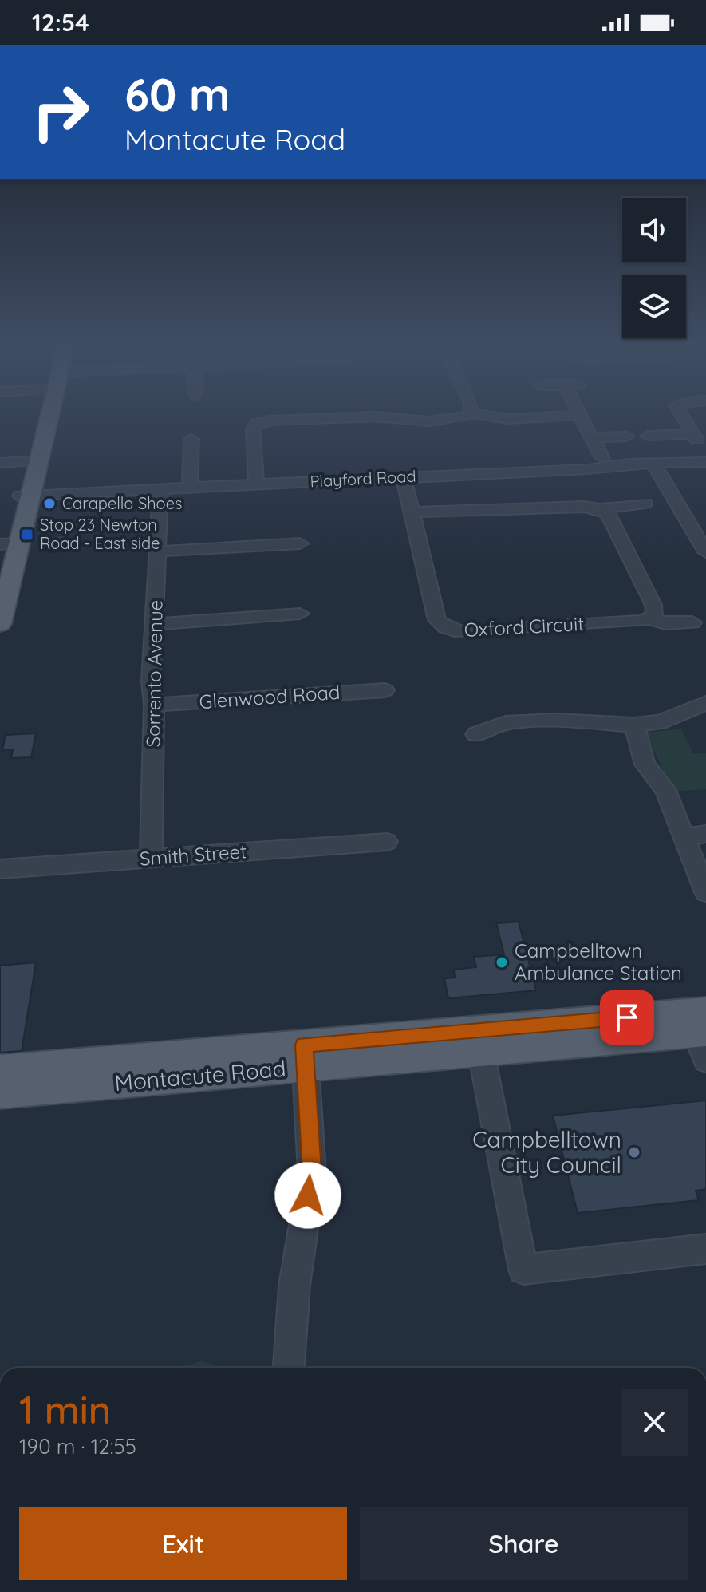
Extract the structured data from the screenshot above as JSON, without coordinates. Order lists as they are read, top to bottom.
{
  "streets": {
    "main road": ["Montacute Road"],
    "street": [
      "Playford Road",
      "Oxford Circuit",
      "Sorrento Avenue",
      "Glenwood Road",
      "Smith Street"
    ]
  },
  "crossings": [
    ["Playford Road", "Oxford Circuit"],
    ["Playford Road", "Sorrento Avenue"],
    ["Sorrento Avenue", "Glenwood Road"],
    ["Sorrento Avenue", "Smith Street"]
  ],
  "places": {
    "other": ["Carapella Shoes", "Campbelltown Ambulance Station", "Campbelltown City Council"],
    "transit": ["Stop 23 Newton Road - East side"]
  },
  "page": {
    "status": "12:54",
    "turn": ["60 m", "Montacute Road"],
    "heading": ["1 min", "190 m · 12:55"],
    "buttons": ["Exit", "Share"]
  }
}
